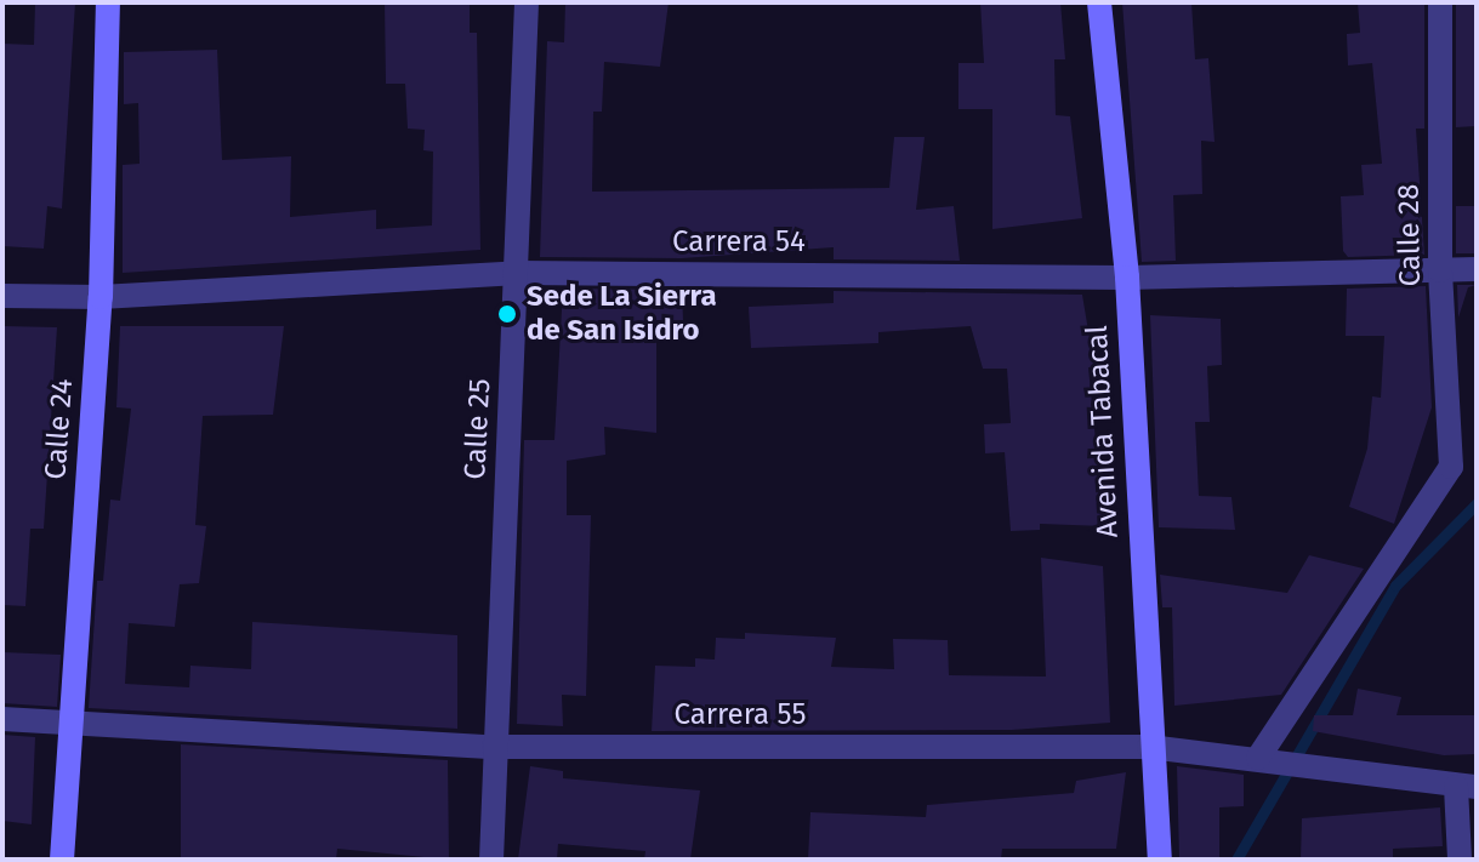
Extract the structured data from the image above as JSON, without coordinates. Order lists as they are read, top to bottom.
{
  "streets": {
    "main road": ["Calle 24", "Avenida Tabacal"],
    "street": [
      "Calle 28",
      "Carrera 54",
      "Calle 25",
      "Carrera 55"
    ]
  },
  "crossings": [
    ["Calle 28", "Carrera 54"],
    ["Calle 28", "Carrera 55"],
    ["Carrera 54", "Calle 24"],
    ["Carrera 54", "Calle 25"],
    ["Carrera 54", "Avenida Tabacal"],
    ["Calle 24", "Carrera 55"],
    ["Calle 25", "Carrera 55"],
    ["Avenida Tabacal", "Carrera 55"]
  ],
  "places": ["Sede La Sierra de San Isidro"]
}
